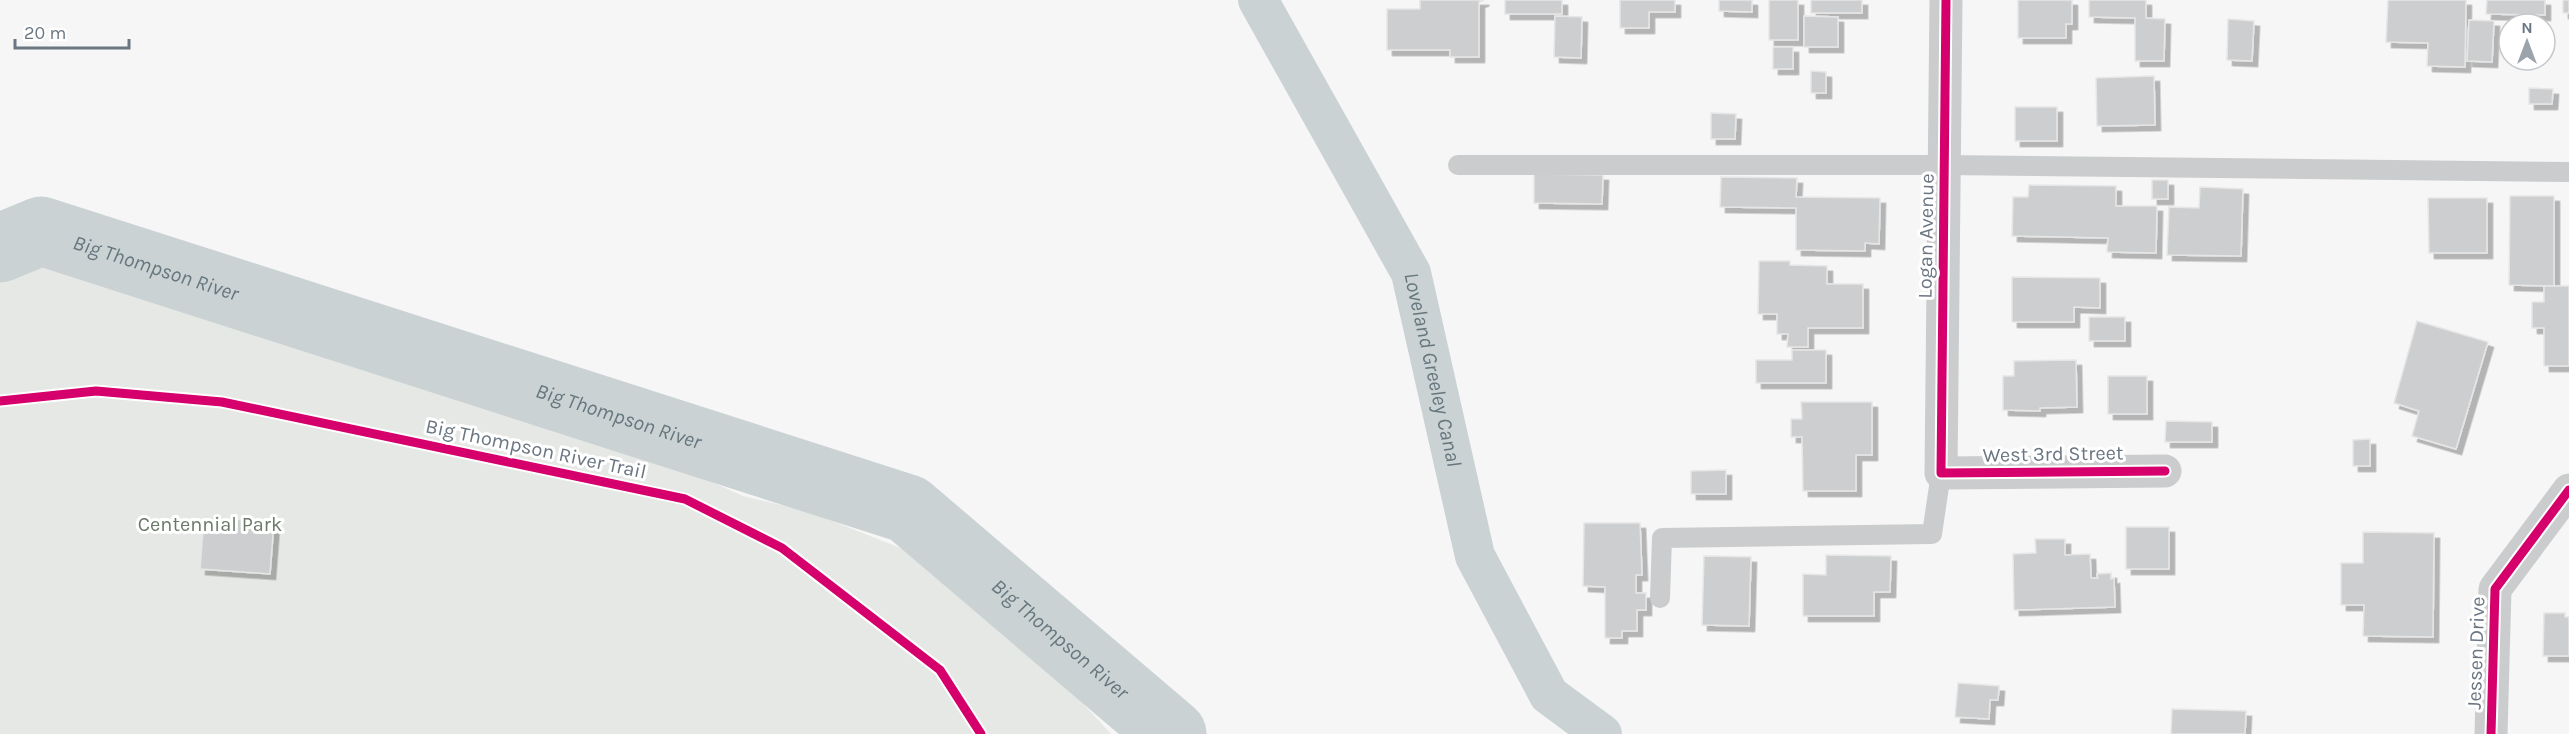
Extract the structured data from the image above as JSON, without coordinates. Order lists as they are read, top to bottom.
{
  "streets": {
    "street": ["Logan Avenue", "West 3rd Street", "Jessen Drive"],
    "cycle path": ["Big Thompson River Trail"]
  },
  "crossings": [
    ["Logan Avenue", "West 3rd Street"]
  ],
  "water": ["Big Thompson River", "Loveland Greeley Canal"],
  "parks": ["Centennial Park"],
  "scale_bar": "20 m",
  "north": "top"
}
